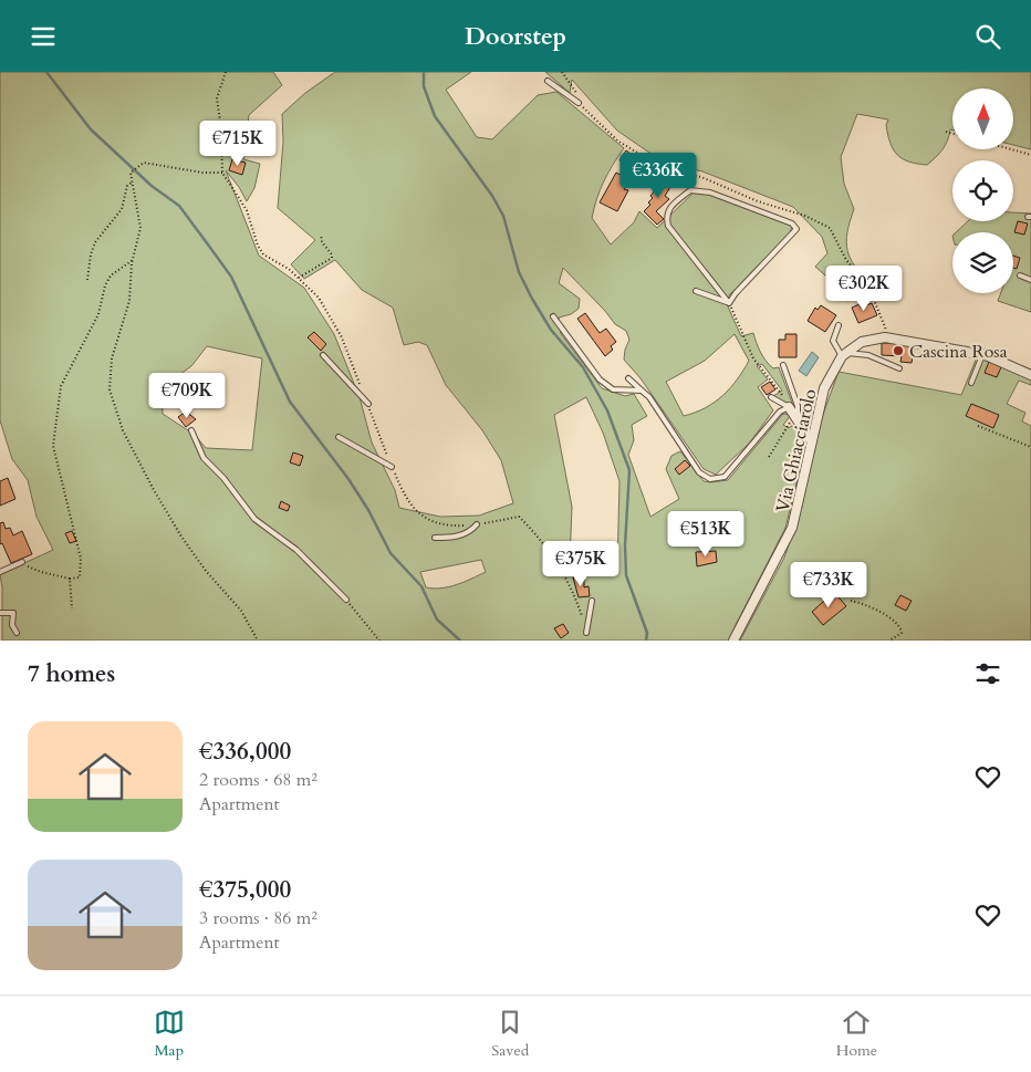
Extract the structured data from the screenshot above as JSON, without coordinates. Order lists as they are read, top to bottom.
{
  "streets": {
    "street": ["Via Ghiacciarolo"]
  },
  "places": ["Cascina Rosa"],
  "north": "top",
  "page": {
    "header": "Doorstep",
    "price": [
      "€715K",
      "€336K",
      "€302K",
      "€709K",
      "€513K",
      "€375K",
      "€733K"
    ],
    "heading": "7 homes",
    "list": [
      {
        "name": "€336,000",
        "note": "2 rooms · 68 m² · Apartment"
      },
      {
        "name": "€375,000",
        "note": "3 rooms · 86 m² · Apartment"
      }
    ],
    "tabs": ["Map", "Saved", "Home"]
  }
}
